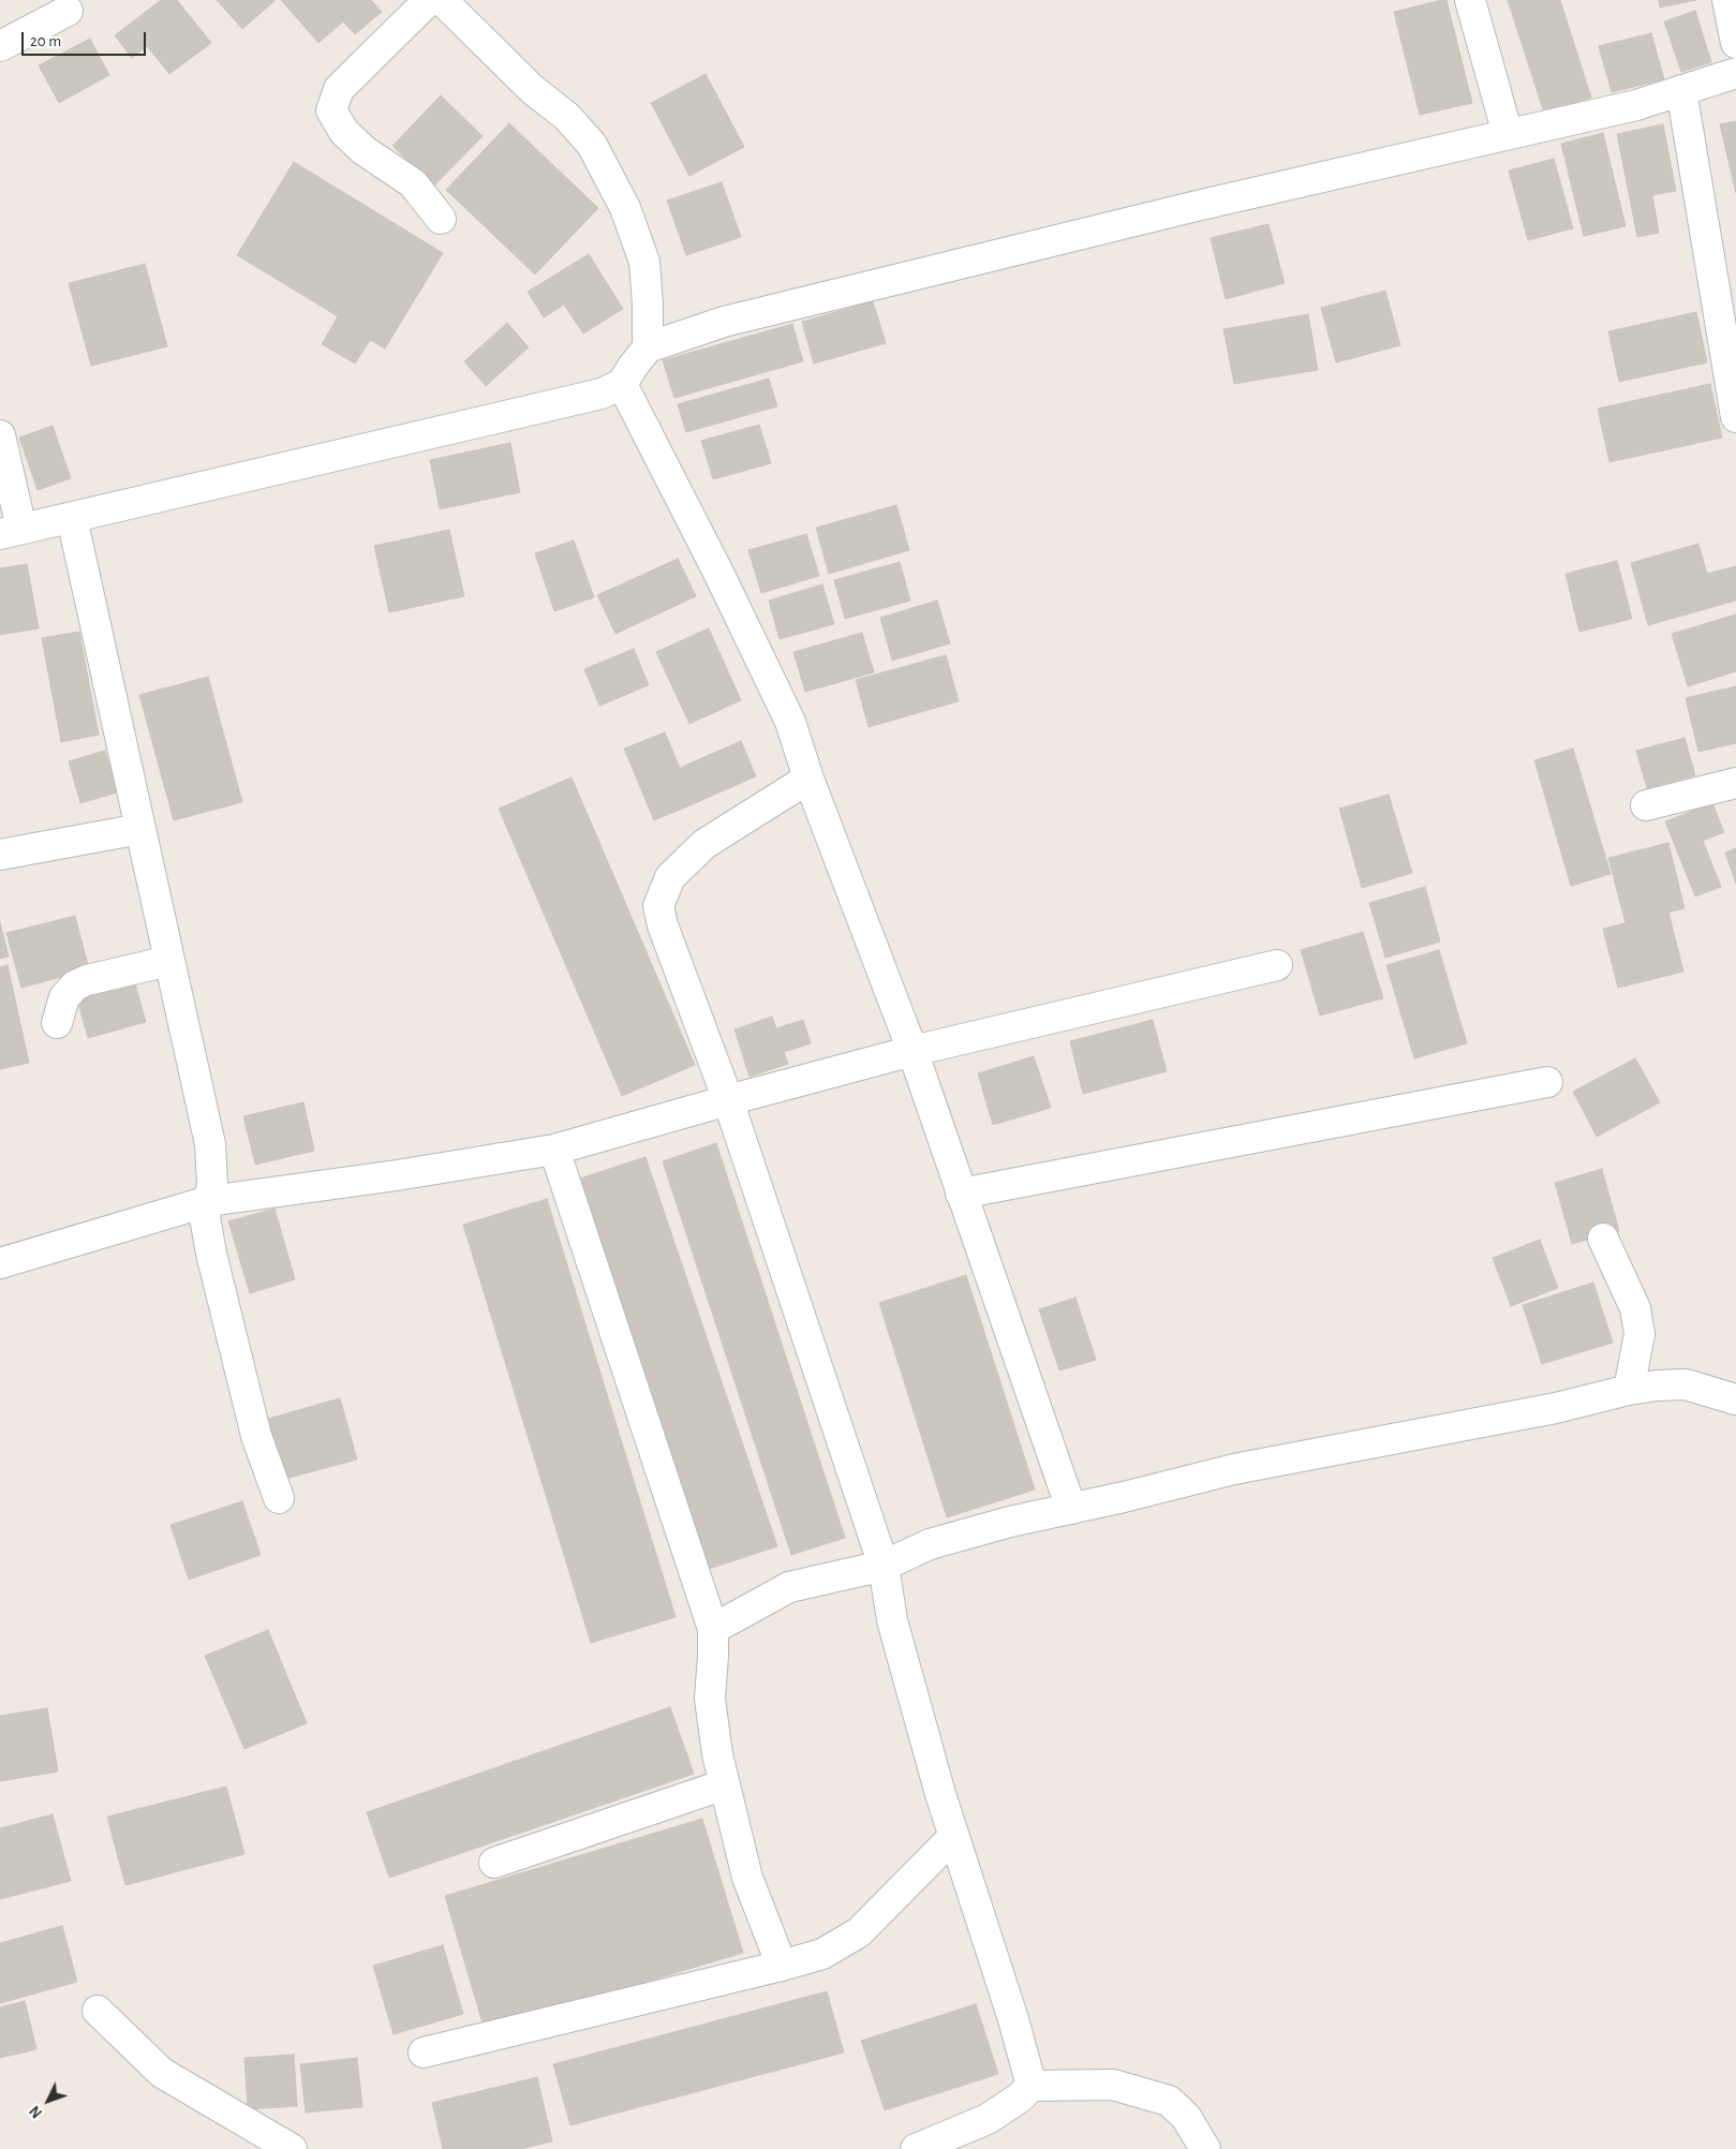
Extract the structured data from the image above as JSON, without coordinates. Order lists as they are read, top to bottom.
{
  "scale_bar": "20 m",
  "north": "bottom left"
}
